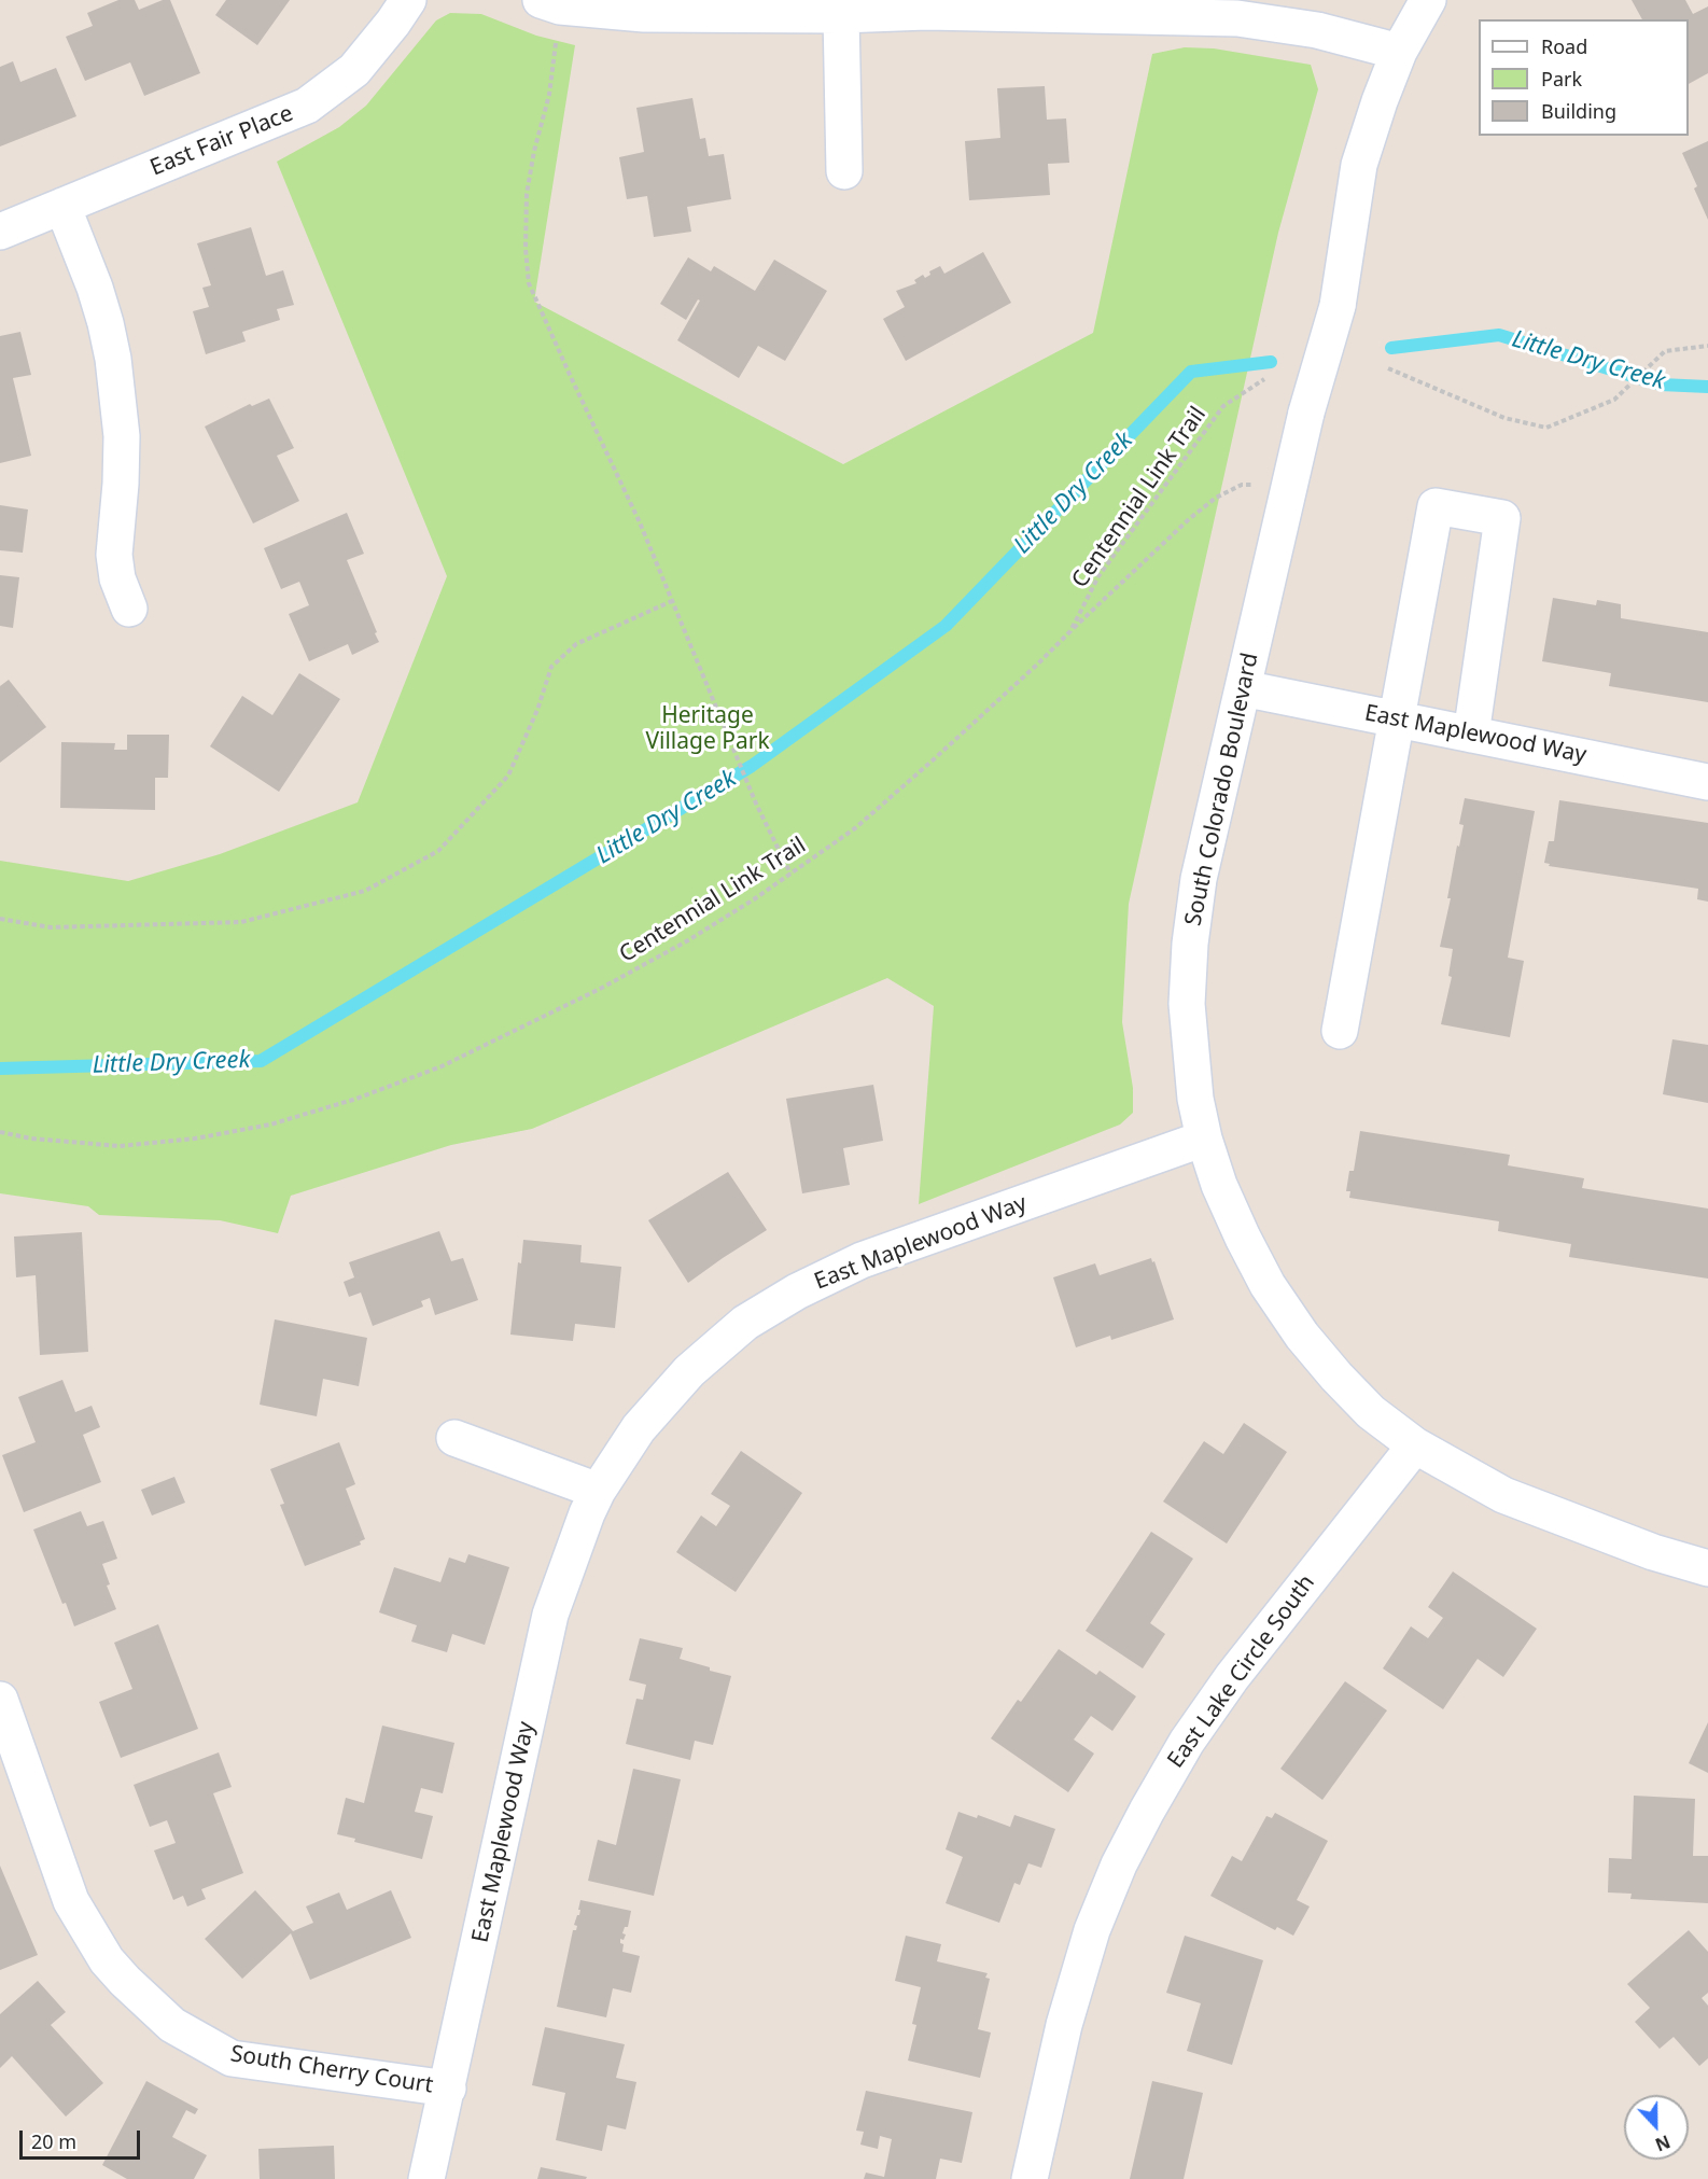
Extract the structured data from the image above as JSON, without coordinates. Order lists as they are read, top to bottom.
{
  "streets": {
    "street": [
      "East Fair Place",
      "East Maplewood Way",
      "South Colorado Boulevard",
      "East Lake Circle South",
      "South Cherry Court"
    ],
    "path": ["Centennial Link Trail"]
  },
  "crossings": [
    ["East Maplewood Way", "South Colorado Boulevard"],
    ["East Maplewood Way", "South Cherry Court"],
    ["South Colorado Boulevard", "East Lake Circle South"]
  ],
  "water": ["Little Dry Creek"],
  "parks": ["Heritage Village Park"],
  "legend": ["Road", "Park", "Building"],
  "scale_bar": "20 m",
  "north": "bottom"
}
